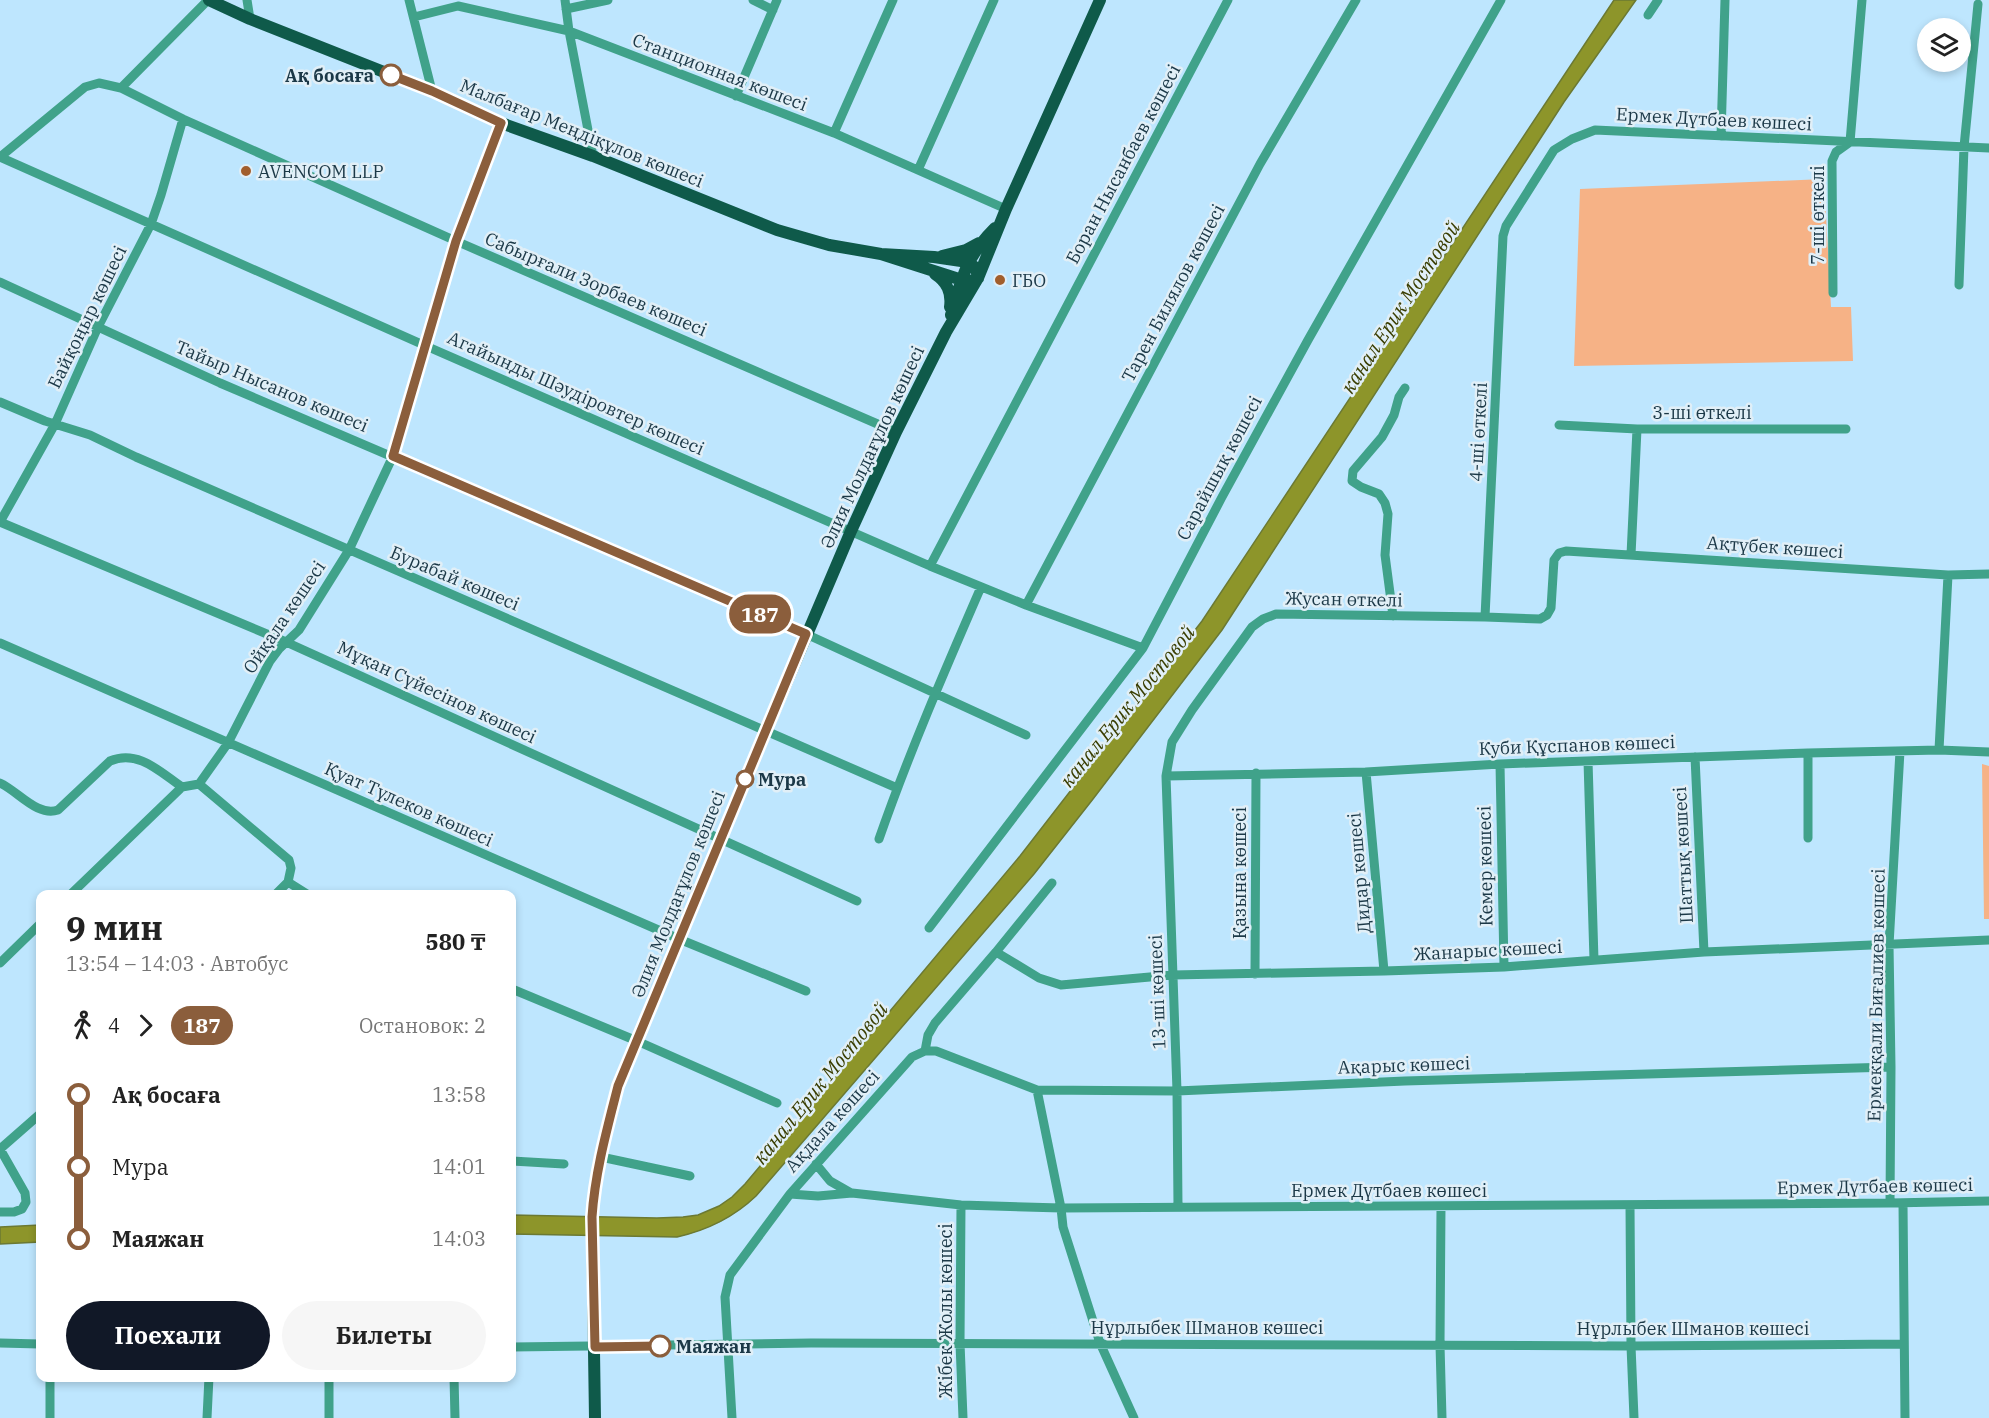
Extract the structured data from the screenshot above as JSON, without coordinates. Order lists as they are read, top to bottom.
{
  "streets": {
    "main road": ["Малбағар Меңдіқұлов көшесі", "Әлия Молдағұлов көшесі"],
    "street": [
      "Станционная көшесі",
      "Ермек Дүтбаев көшесi",
      "Боран Нысанбаев көшесі",
      "7-шi өткелi",
      "Сабырғали Зорбаев көшесі",
      "Тарен Билялов көшесі",
      "Байқоңыр көшесi",
      "Тайыр Нысанов көшесi",
      "Агайынды Шәудіровтер көшесi",
      "3-шi өткелi",
      "4-шi өткелi",
      "Сарайшық көшесі",
      "Ақтүбек көшесi",
      "Бурабай көшесi",
      "Жусан өткелі",
      "Ойқала көшесі",
      "Мұқан Сүйесінов көшесі",
      "Куби Құспанов көшесi",
      "Қуат Түлеков көшесі",
      "Шаттық көшесі",
      "Кемер көшесі",
      "Қазына көшесі",
      "Дидар көшесі",
      "Жанарыс көшесі",
      "13-ші көшесi",
      "Ермекқали Биғалиев көшесі",
      "Ақарыс көшесi",
      "Ақдала көшесі",
      "Жібек Жолы көшесі",
      "Нұрлыбек Шманов көшесі"
    ]
  },
  "crossings": [
    ["Станционная көшесі", "Әлия Молдағұлов көшесі"],
    ["Ермек Дүтбаев көшесi", "7-шi өткелi"],
    ["Ермек Дүтбаев көшесi", "4-шi өткелi"],
    ["Ермек Дүтбаев көшесi", "13-ші көшесi"],
    ["Ермек Дүтбаев көшесi", "Ермекқали Биғалиев көшесі"],
    ["Ермек Дүтбаев көшесi", "Ақдала көшесі"],
    ["Ермек Дүтбаев көшесi", "Жібек Жолы көшесі"],
    ["Малбағар Меңдіқұлов көшесі", "Әлия Молдағұлов көшесі"],
    ["Малбағар Меңдіқұлов көшесі", "Ойқала көшесі"],
    ["Боран Нысанбаев көшесі", "Агайынды Шәудіровтер көшесi"],
    ["Сабырғали Зорбаев көшесі", "Байқоңыр көшесi"],
    ["Сабырғали Зорбаев көшесі", "Әлия Молдағұлов көшесі"],
    ["Сабырғали Зорбаев көшесі", "Ойқала көшесі"],
    ["Тарен Билялов көшесі", "Агайынды Шәудіровтер көшесi"],
    ["Байқоңыр көшесi", "Тайыр Нысанов көшесi"],
    ["Байқоңыр көшесi", "Агайынды Шәудіровтер көшесi"],
    ["Байқоңыр көшесi", "Бурабай көшесi"],
    ["Байқоңыр көшесi", "Мұқан Сүйесінов көшесі"],
    ["Тайыр Нысанов көшесi", "Әлия Молдағұлов көшесі"],
    ["Тайыр Нысанов көшесi", "Ойқала көшесі"],
    ["Агайынды Шәудіровтер көшесi", "Әлия Молдағұлов көшесі"],
    ["Агайынды Шәудіровтер көшесi", "Сарайшық көшесі"],
    ["Агайынды Шәудіровтер көшесi", "Ойқала көшесі"],
    ["4-шi өткелi", "Жусан өткелі"],
    ["Әлия Молдағұлов көшесі", "Бурабай көшесi"],
    ["Әлия Молдағұлов көшесі", "Мұқан Сүйесінов көшесі"],
    ["Әлия Молдағұлов көшесі", "Қуат Түлеков көшесі"],
    ["Әлия Молдағұлов көшесі", "Нұрлыбек Шманов көшесі"],
    ["Ақтүбек көшесi", "Жусан өткелі"],
    ["Бурабай көшесi", "Ойқала көшесі"],
    ["Жусан өткелі", "Куби Құспанов көшесi"],
    ["Жусан өткелі", "13-ші көшесi"],
    ["Ойқала көшесі", "Мұқан Сүйесінов көшесі"],
    ["Ойқала көшесі", "Қуат Түлеков көшесі"],
    ["Куби Құспанов көшесi", "Шаттық көшесі"],
    ["Куби Құспанов көшесi", "Кемер көшесі"],
    ["Куби Құспанов көшесi", "Қазына көшесі"],
    ["Куби Құспанов көшесi", "Дидар көшесі"],
    ["Куби Құспанов көшесi", "13-ші көшесi"],
    ["Куби Құспанов көшесi", "Ермекқали Биғалиев көшесі"],
    ["Шаттық көшесі", "Жанарыс көшесі"],
    ["Кемер көшесі", "Жанарыс көшесі"],
    ["Қазына көшесі", "Жанарыс көшесі"],
    ["Дидар көшесі", "Жанарыс көшесі"],
    ["Жанарыс көшесі", "13-ші көшесi"],
    ["Жанарыс көшесі", "Ермекқали Биғалиев көшесі"],
    ["13-ші көшесi", "Ақарыс көшесi"],
    ["Ермекқали Биғалиев көшесі", "Ақарыс көшесi"],
    ["Ақарыс көшесi", "Ақдала көшесі"],
    ["Ақдала көшесі", "Нұрлыбек Шманов көшесі"],
    ["Жібек Жолы көшесі", "Нұрлыбек Шманов көшесі"]
  ],
  "water": ["канал Ерик Мостовой"],
  "places": [
    "Ақ босаға",
    "AVENCOM LLP",
    "ГБО",
    "Мура",
    "Маяжан"
  ],
  "lines": ["bus line 187"],
  "page": {
    "on_map": "187",
    "heading": ["9 мин", "13:54 – 14:03 · Автобус", "580 ₸"],
    "legs": ["4", "187", "Остановок: 2"],
    "list": [
      {
        "name": "Ақ босаға",
        "value": "13:58"
      },
      {
        "name": "Мура",
        "value": "14:01"
      },
      {
        "name": "Маяжан",
        "value": "14:03"
      }
    ],
    "buttons": ["Поехали", "Билеты"]
  }
}
